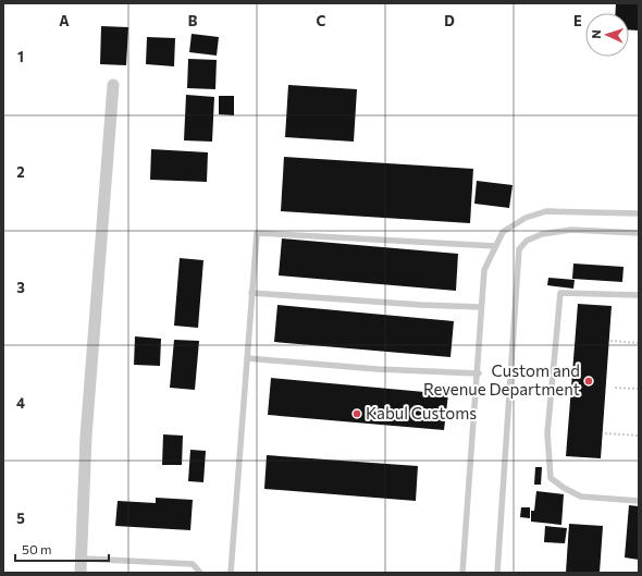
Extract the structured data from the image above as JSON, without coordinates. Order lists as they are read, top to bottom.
{
  "places": ["Custom and Revenue Department", "Kabul Customs"],
  "scale_bar": "50 m",
  "north": "left",
  "grid": {
    "columns": [
      "A",
      "B",
      "C",
      "D",
      "E"
    ],
    "rows": [
      "1",
      "2",
      "3",
      "4",
      "5"
    ]
  }
}
